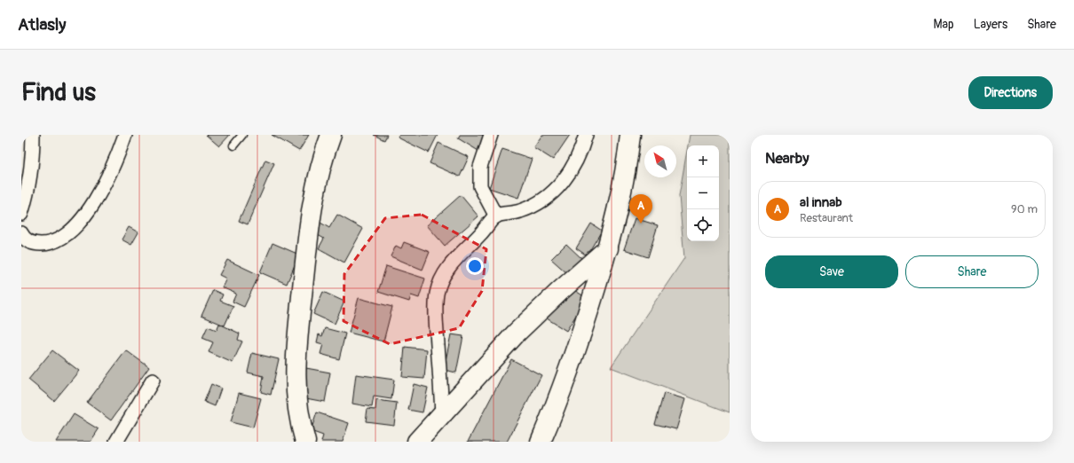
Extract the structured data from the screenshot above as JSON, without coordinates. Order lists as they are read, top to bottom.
{
  "north": "top left",
  "page": {
    "header": "Atlasly",
    "nav": ["Map", "Layers", "Share"],
    "buttons": [
      "Directions",
      ["Save", "Share"]
    ],
    "title": "Find us",
    "heading": "Nearby",
    "map_buttons": ["+", "−"],
    "list": [
      {
        "mark": "A",
        "name": "al innab",
        "note": "Restaurant",
        "value": "90 m"
      }
    ],
    "pins": "A"
  }
}
